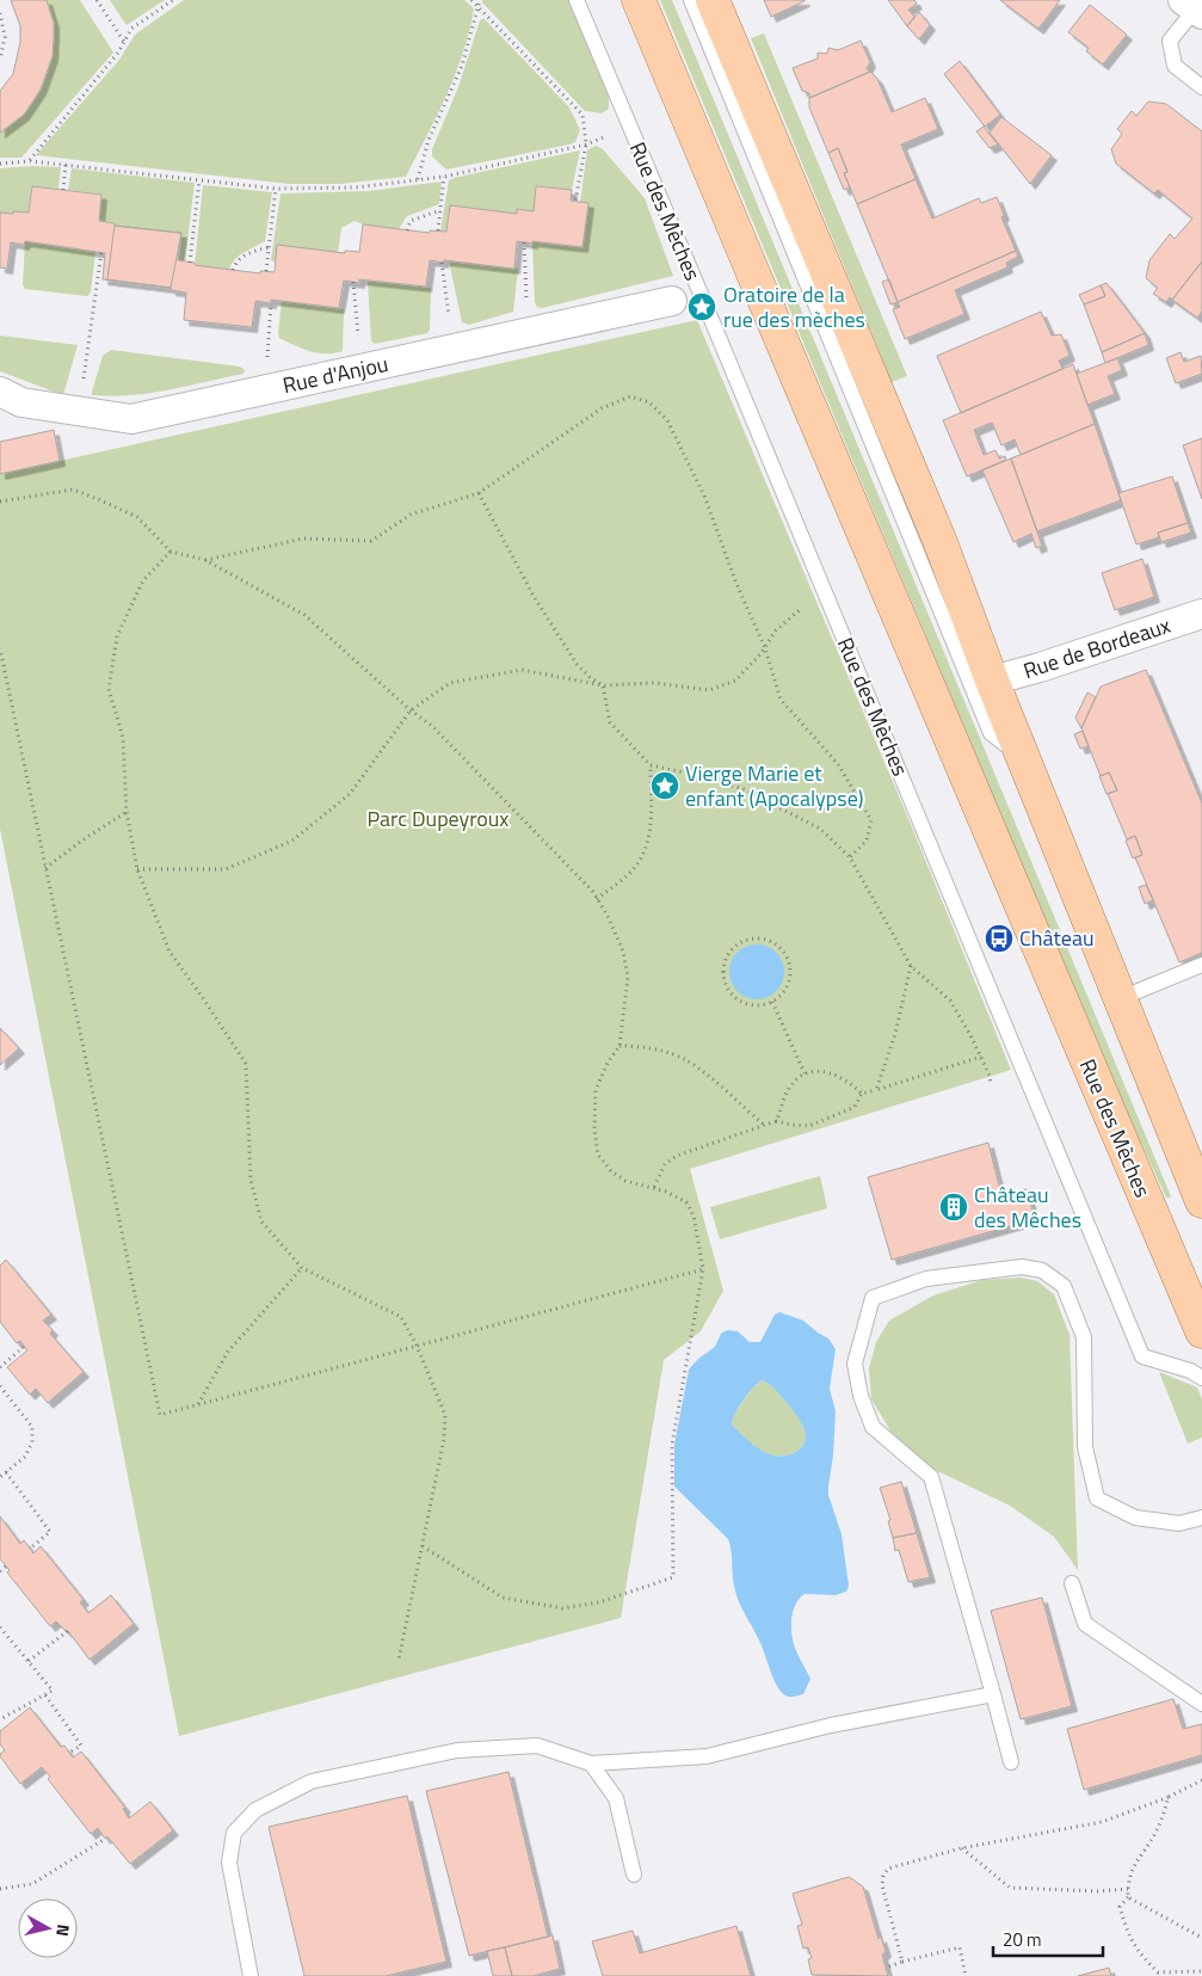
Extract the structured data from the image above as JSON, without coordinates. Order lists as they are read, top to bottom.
{
  "streets": {
    "main road": ["Rue des Mèches"],
    "street": ["Rue d'Anjou", "Rue de Bordeaux"]
  },
  "parks": ["Parc Dupeyroux"],
  "places": {
    "place": ["Oratoire de la rue des mèches", "Vierge Marie et enfant (Apocalypse)"],
    "bus stop": ["Château"],
    "building": ["Château des Mêches"]
  },
  "scale_bar": "20 m",
  "north": "right"
}
